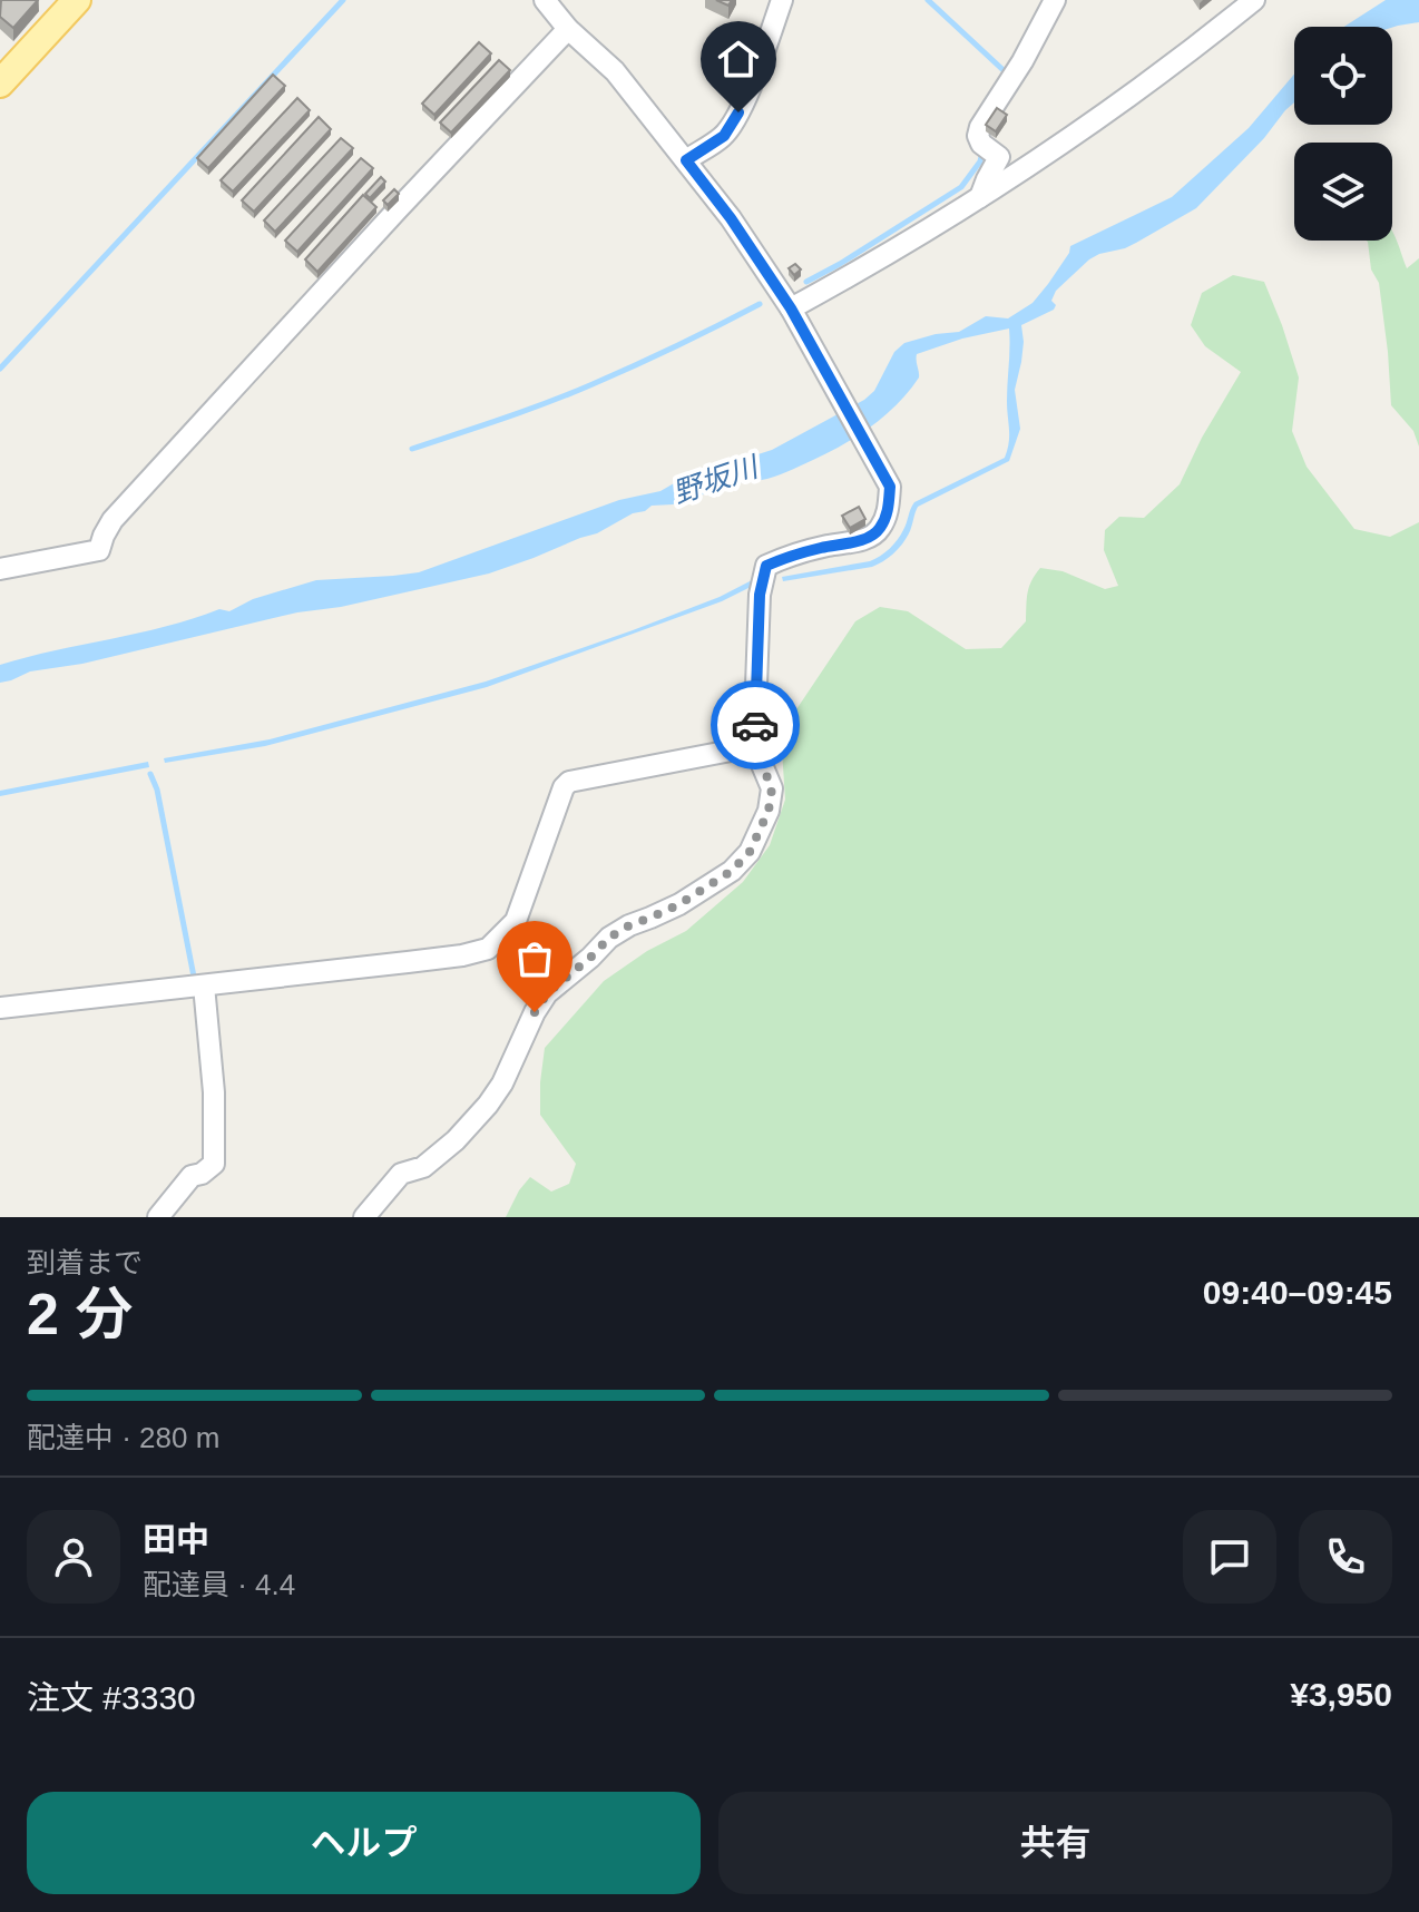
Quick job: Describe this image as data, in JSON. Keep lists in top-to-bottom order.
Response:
{
  "water": ["野坂川"],
  "page": {
    "heading": ["2 分", "到着まで", "09:40–09:45"],
    "panel": [
      "田中",
      "配達員 · 4.4",
      "注文 #3330",
      "¥3,950"
    ],
    "bar": "配達中 · 280 m",
    "buttons": ["ヘルプ", "共有"]
  }
}
